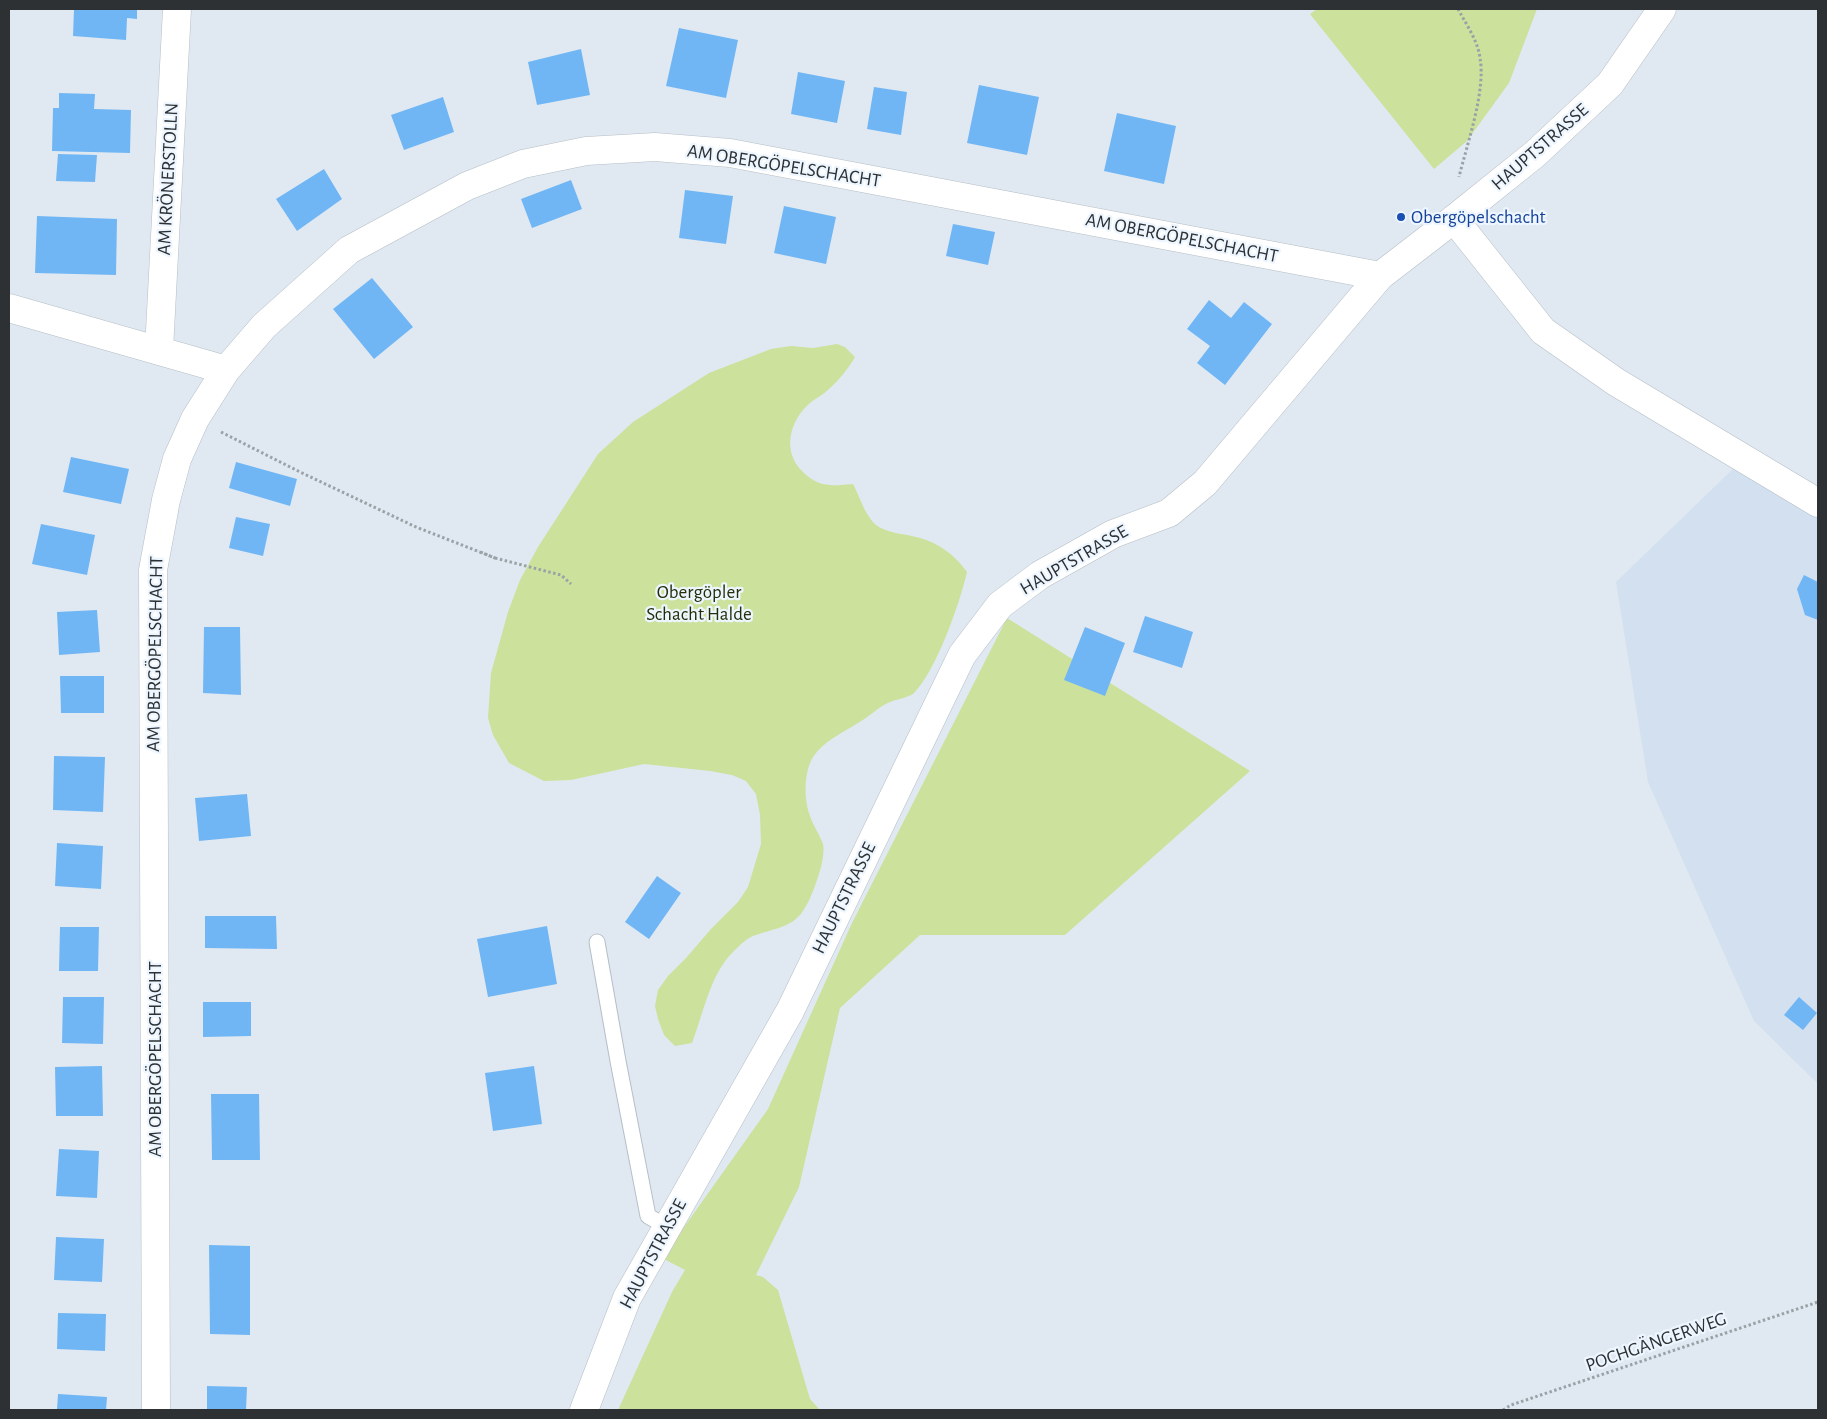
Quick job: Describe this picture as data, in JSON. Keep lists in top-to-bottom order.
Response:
{
  "streets": {
    "street": ["HAUPTSTRASSE", "AM OBERGÖPELSCHACHT", "AM KRÖNERSTOLLN"],
    "path": ["POCHGÄNGERWEG"]
  },
  "crossings": [
    ["HAUPTSTRASSE", "AM OBERGÖPELSCHACHT"]
  ],
  "parks": ["Obergöpler Schacht Halde"],
  "places": ["Obergöpelschacht"]
}
